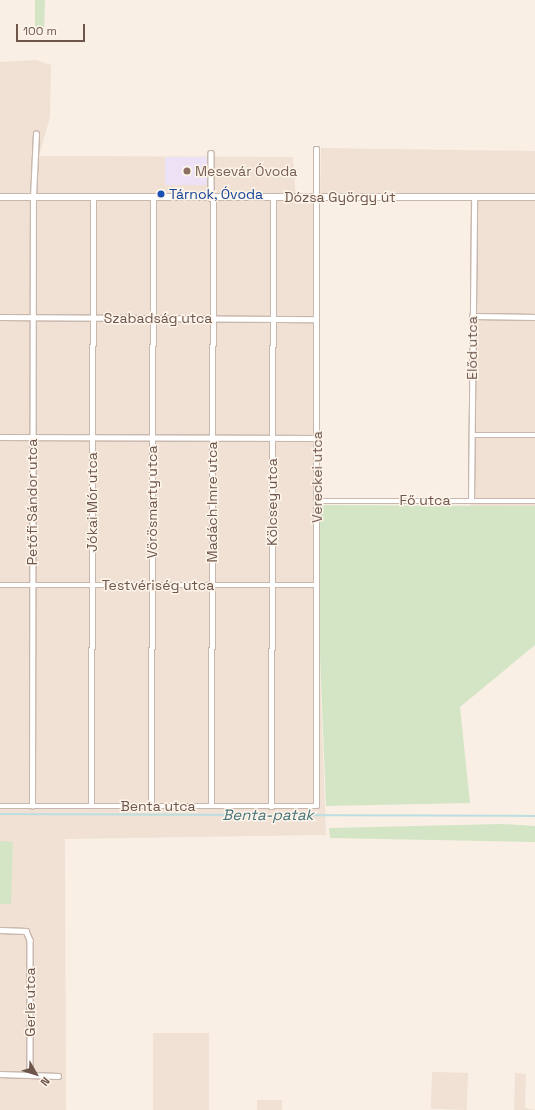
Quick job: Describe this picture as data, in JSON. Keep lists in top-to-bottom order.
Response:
{
  "streets": {
    "street": [
      "Dózsa György út",
      "Szabadság utca",
      "Előd utca",
      "Vereckei utca",
      "Fő utca",
      "Petőfi Sándor utca",
      "Jókai Mór utca",
      "Vörösmarty utca",
      "Madách Imre utca",
      "Kölcsey utca",
      "Testvériség utca",
      "Benta utca",
      "Gerle utca"
    ]
  },
  "crossings": [
    ["Dózsa György út", "Előd utca"],
    ["Dózsa György út", "Vereckei utca"],
    ["Dózsa György út", "Petőfi Sándor utca"],
    ["Dózsa György út", "Jókai Mór utca"],
    ["Dózsa György út", "Vörösmarty utca"],
    ["Dózsa György út", "Madách Imre utca"],
    ["Dózsa György út", "Kölcsey utca"],
    ["Szabadság utca", "Vereckei utca"],
    ["Szabadság utca", "Petőfi Sándor utca"],
    ["Szabadság utca", "Jókai Mór utca"],
    ["Szabadság utca", "Vörösmarty utca"],
    ["Szabadság utca", "Madách Imre utca"],
    ["Szabadság utca", "Kölcsey utca"],
    ["Előd utca", "Fő utca"],
    ["Vereckei utca", "Fő utca"],
    ["Vereckei utca", "Testvériség utca"],
    ["Vereckei utca", "Benta utca"],
    ["Petőfi Sándor utca", "Testvériség utca"],
    ["Petőfi Sándor utca", "Benta utca"],
    ["Jókai Mór utca", "Testvériség utca"],
    ["Jókai Mór utca", "Benta utca"],
    ["Vörösmarty utca", "Testvériség utca"],
    ["Vörösmarty utca", "Benta utca"],
    ["Madách Imre utca", "Testvériség utca"],
    ["Madách Imre utca", "Benta utca"],
    ["Kölcsey utca", "Testvériség utca"],
    ["Kölcsey utca", "Benta utca"]
  ],
  "water": ["Benta-patak"],
  "places": ["Mesevár Óvoda", "Tárnok, Óvoda"],
  "scale_bar": "100 m",
  "north": "bottom right"
}
